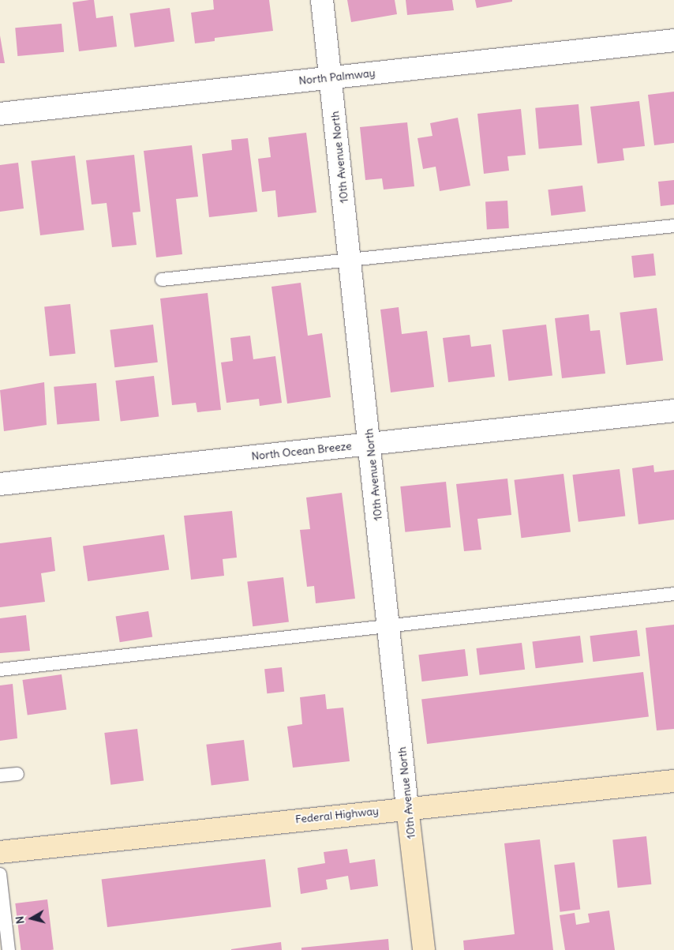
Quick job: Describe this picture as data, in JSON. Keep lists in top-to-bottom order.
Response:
{
  "streets": {
    "main road": ["10th Avenue North", "Federal Highway"],
    "street": ["North Palmway", "North Ocean Breeze"]
  },
  "crossings": [
    ["North Palmway", "10th Avenue North"],
    ["10th Avenue North", "North Ocean Breeze"],
    ["10th Avenue North", "Federal Highway"]
  ],
  "north": "left"
}
